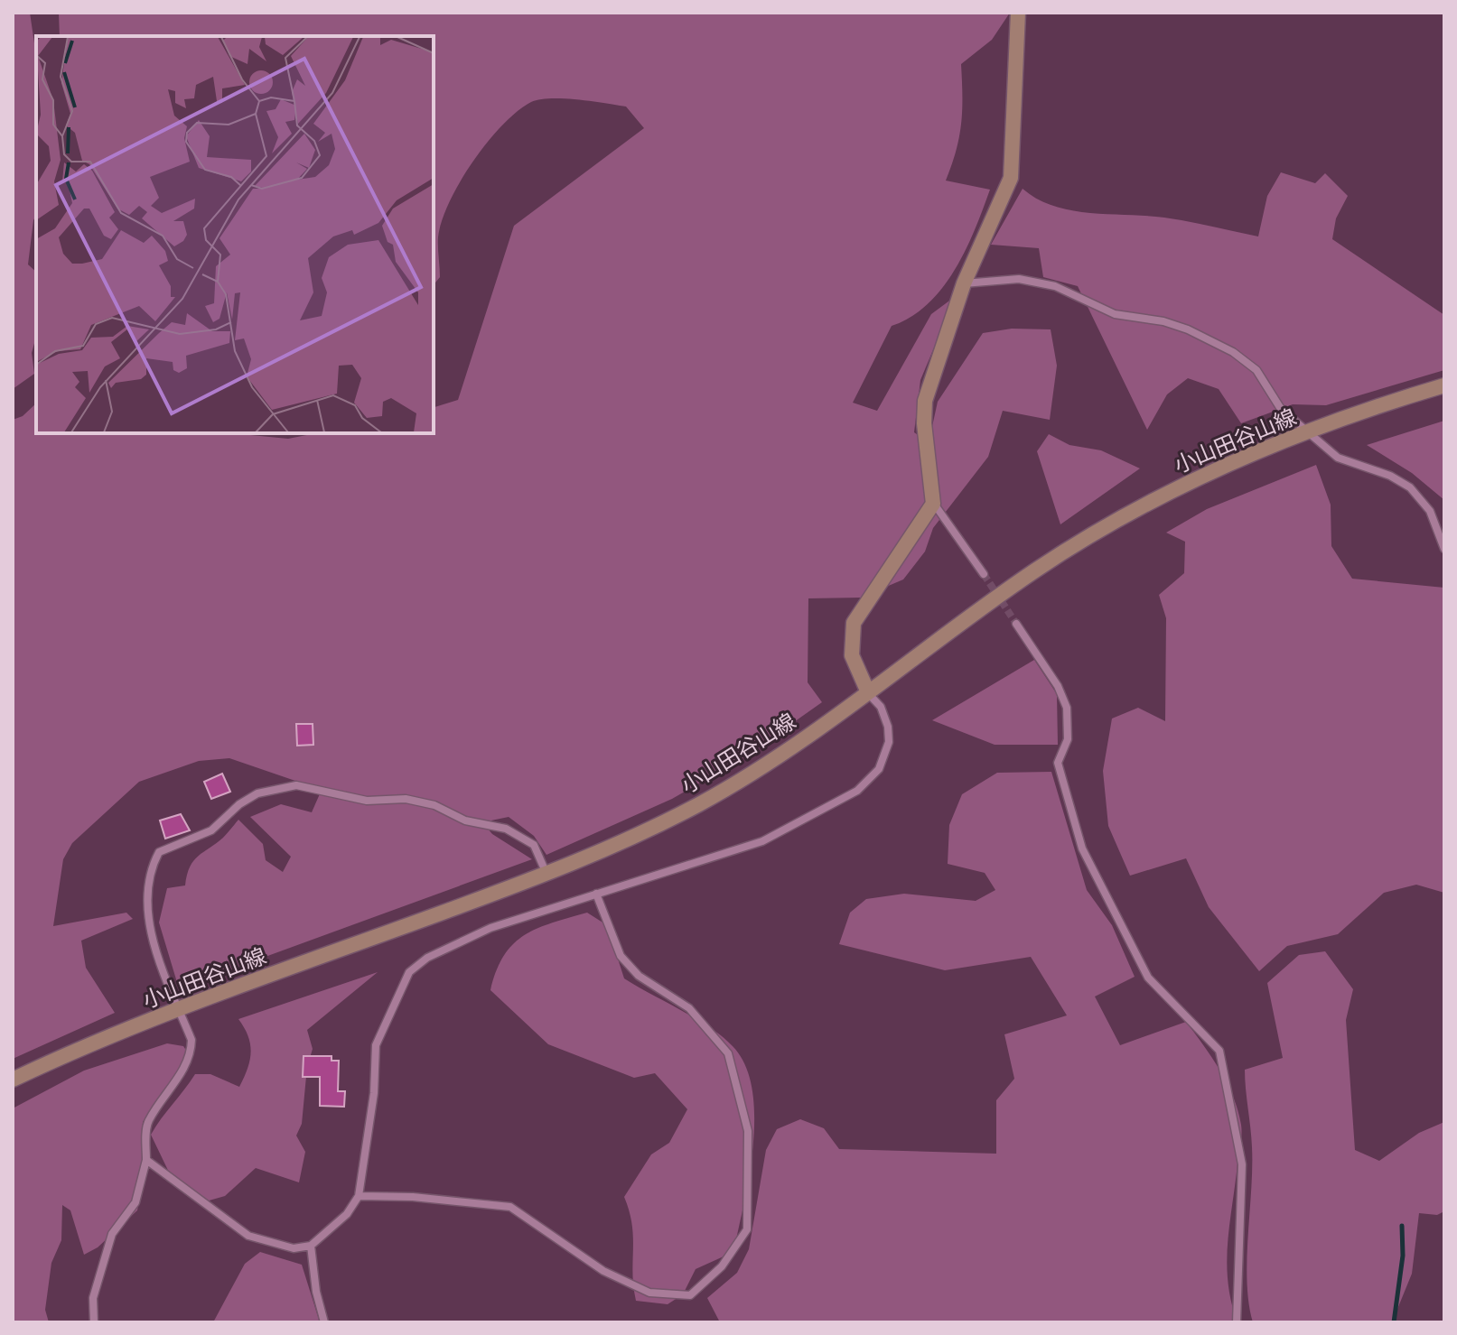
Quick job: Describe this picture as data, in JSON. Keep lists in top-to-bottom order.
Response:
{
  "streets": {
    "main road": ["小山田谷山線"]
  }
}
